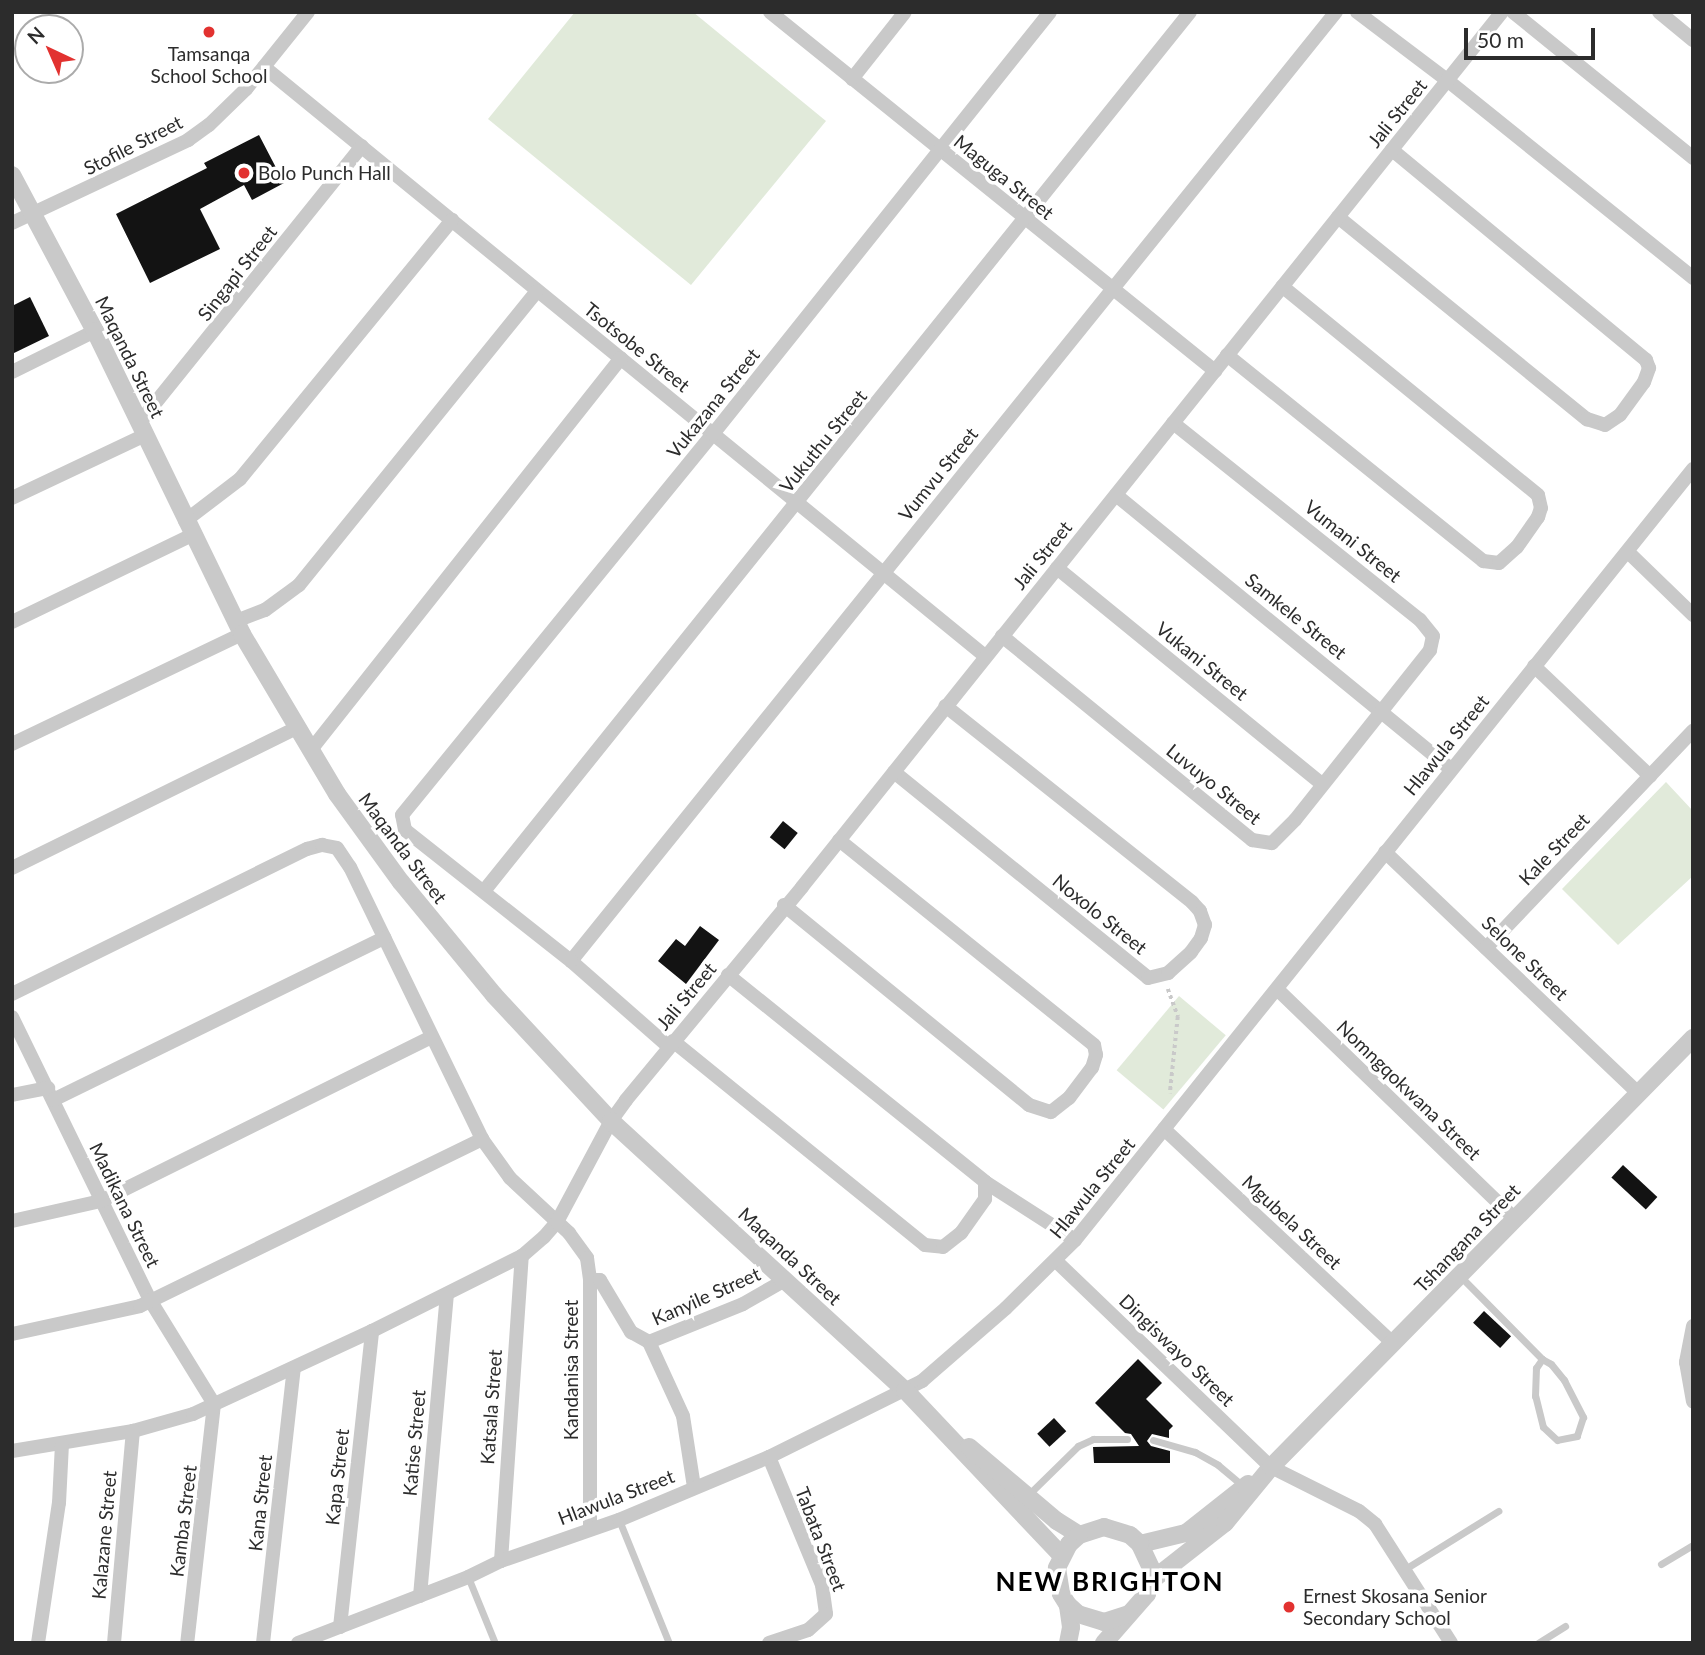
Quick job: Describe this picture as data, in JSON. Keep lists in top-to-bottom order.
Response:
{
  "streets": {
    "street": [
      "Jali Street",
      "Stofile Street",
      "Maguga Street",
      "Singapi Street",
      "Tsotsobe Street",
      "Maqanda Street",
      "Vukazana Street",
      "Vukuthu Street",
      "Vumvu Street",
      "Vumani Street",
      "Samkele Street",
      "Vukani Street",
      "Hlawula Street",
      "Luvuyo Street",
      "Kale Street",
      "Noxolo Street",
      "Selone Street",
      "Nomngqokwana Street",
      "Madikana Street",
      "Mgubela Street",
      "Tshangana Street",
      "Kanyile Street",
      "Dingiswayo Street",
      "Kandanisa Street",
      "Katsala Street",
      "Katise Street",
      "Kapa Street",
      "Kana Street",
      "Kamba Street",
      "Kalazane Street",
      "Tabata Street"
    ]
  },
  "crossings": [
    ["Jali Street", "Maguga Street"],
    ["Jali Street", "Tsotsobe Street"],
    ["Jali Street", "Maqanda Street"],
    ["Jali Street", "Vumani Street"],
    ["Jali Street", "Samkele Street"],
    ["Jali Street", "Vukani Street"],
    ["Jali Street", "Luvuyo Street"],
    ["Jali Street", "Noxolo Street"],
    ["Jali Street", "Madikana Street"],
    ["Jali Street", "Kandanisa Street"],
    ["Jali Street", "Katsala Street"],
    ["Jali Street", "Katise Street"],
    ["Jali Street", "Kapa Street"],
    ["Jali Street", "Kana Street"],
    ["Jali Street", "Kamba Street"],
    ["Jali Street", "Kalazane Street"],
    ["Stofile Street", "Tsotsobe Street"],
    ["Stofile Street", "Maqanda Street"],
    ["Maguga Street", "Vukazana Street"],
    ["Maguga Street", "Vukuthu Street"],
    ["Maguga Street", "Vumvu Street"],
    ["Singapi Street", "Tsotsobe Street"],
    ["Singapi Street", "Maqanda Street"],
    ["Tsotsobe Street", "Vukazana Street"],
    ["Tsotsobe Street", "Vukuthu Street"],
    ["Tsotsobe Street", "Vumvu Street"],
    ["Maqanda Street", "Hlawula Street"],
    ["Maqanda Street", "Tshangana Street"],
    ["Maqanda Street", "Kanyile Street"],
    ["Vukazana Street", "Vukuthu Street"],
    ["Vumani Street", "Samkele Street"],
    ["Vumani Street", "Luvuyo Street"],
    ["Samkele Street", "Hlawula Street"],
    ["Samkele Street", "Luvuyo Street"],
    ["Vukani Street", "Luvuyo Street"],
    ["Hlawula Street", "Selone Street"],
    ["Hlawula Street", "Nomngqokwana Street"],
    ["Hlawula Street", "Mgubela Street"],
    ["Hlawula Street", "Dingiswayo Street"],
    ["Hlawula Street", "Kandanisa Street"],
    ["Hlawula Street", "Katsala Street"],
    ["Hlawula Street", "Katise Street"],
    ["Hlawula Street", "Kapa Street"],
    ["Hlawula Street", "Tabata Street"],
    ["Kale Street", "Selone Street"],
    ["Selone Street", "Tshangana Street"],
    ["Nomngqokwana Street", "Tshangana Street"],
    ["Madikana Street", "Kamba Street"],
    ["Mgubela Street", "Tshangana Street"],
    ["Tshangana Street", "Dingiswayo Street"],
    ["Kanyile Street", "Kandanisa Street"]
  ],
  "districts": ["NEW BRIGHTON"],
  "places": ["Tamsanqa School School", "Bolo Punch Hall", "Ernest Skosana Senior Secondary School"],
  "scale_bar": "50 m",
  "north": "top left"
}
